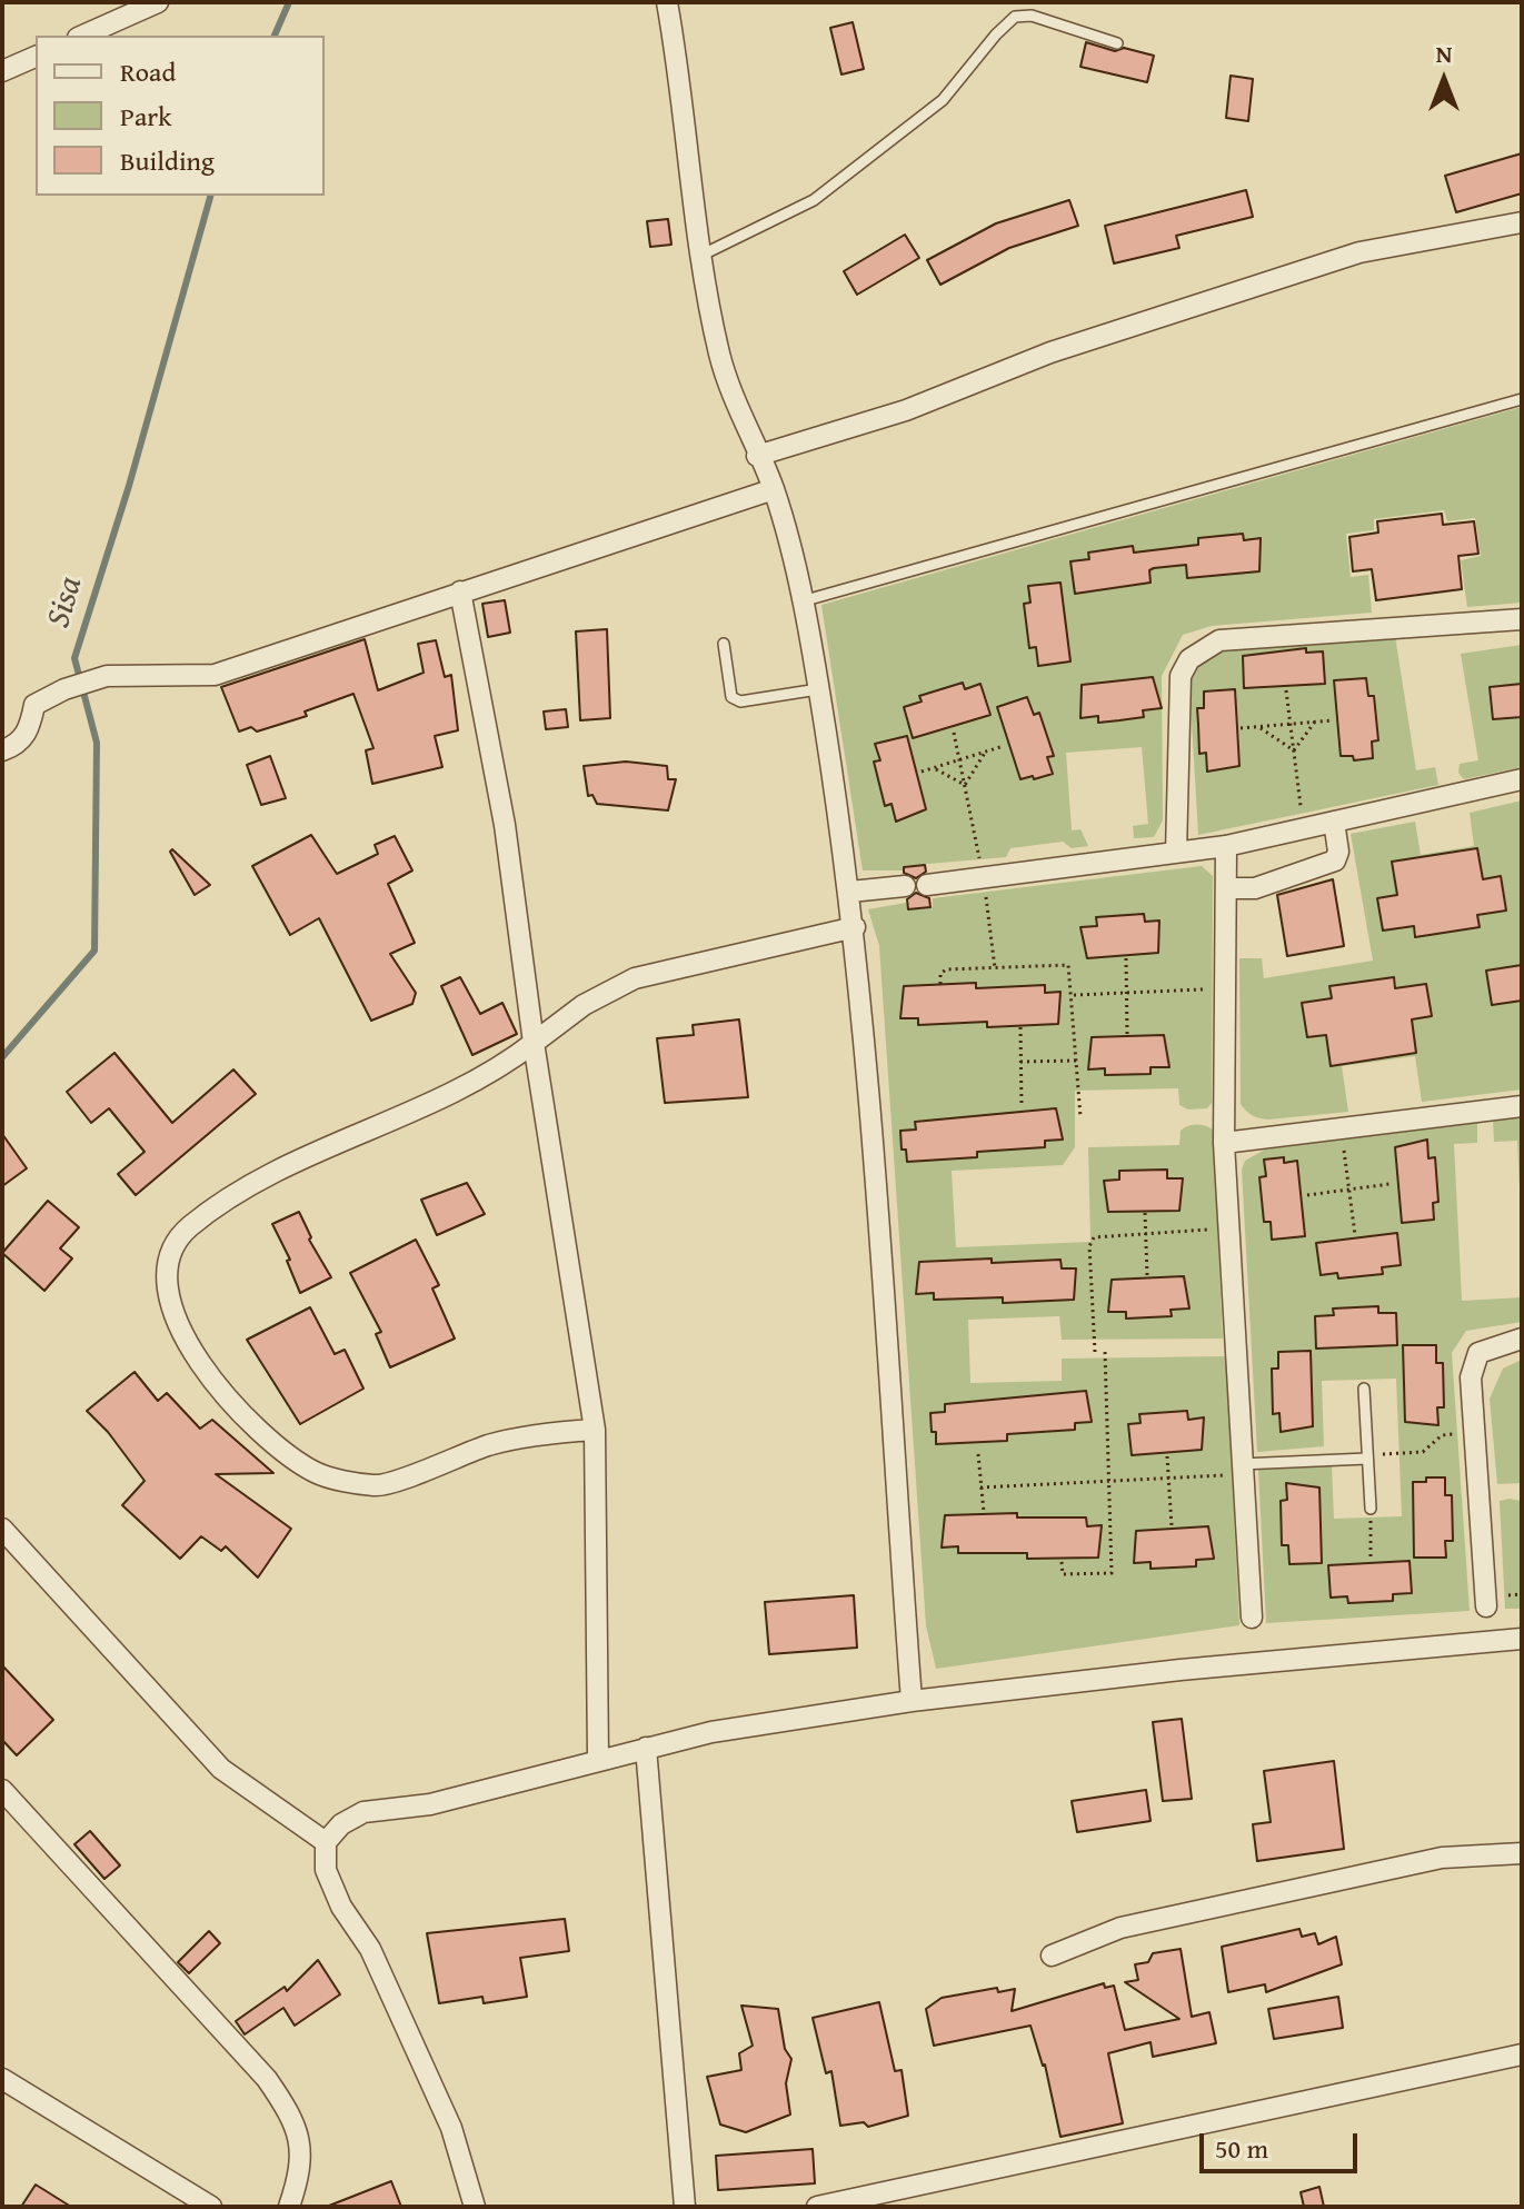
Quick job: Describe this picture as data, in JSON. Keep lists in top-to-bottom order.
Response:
{
  "water": ["Sisa"],
  "legend": ["Road", "Park", "Building"],
  "scale_bar": "50 m",
  "north": "top"
}
